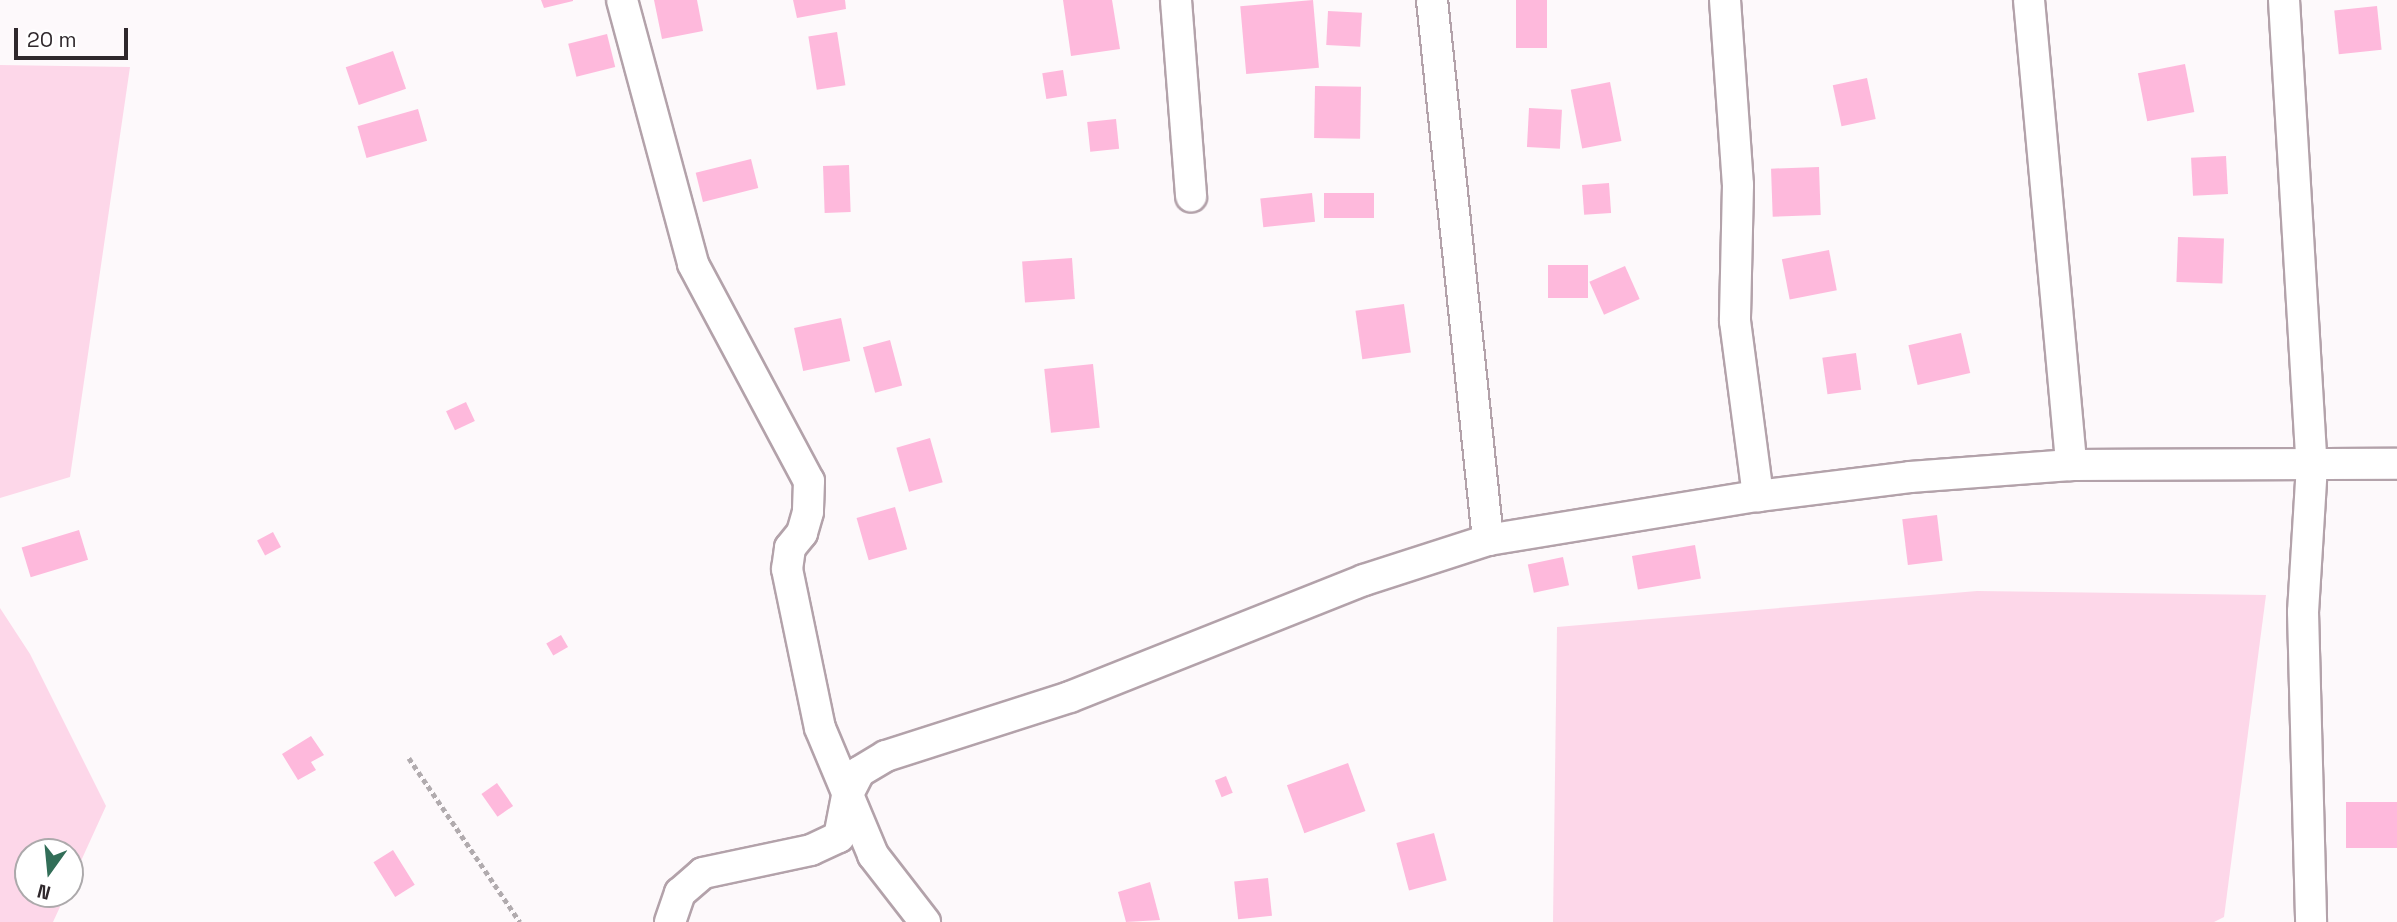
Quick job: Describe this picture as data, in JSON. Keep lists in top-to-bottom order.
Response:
{
  "scale_bar": "20 m",
  "north": "bottom"
}
